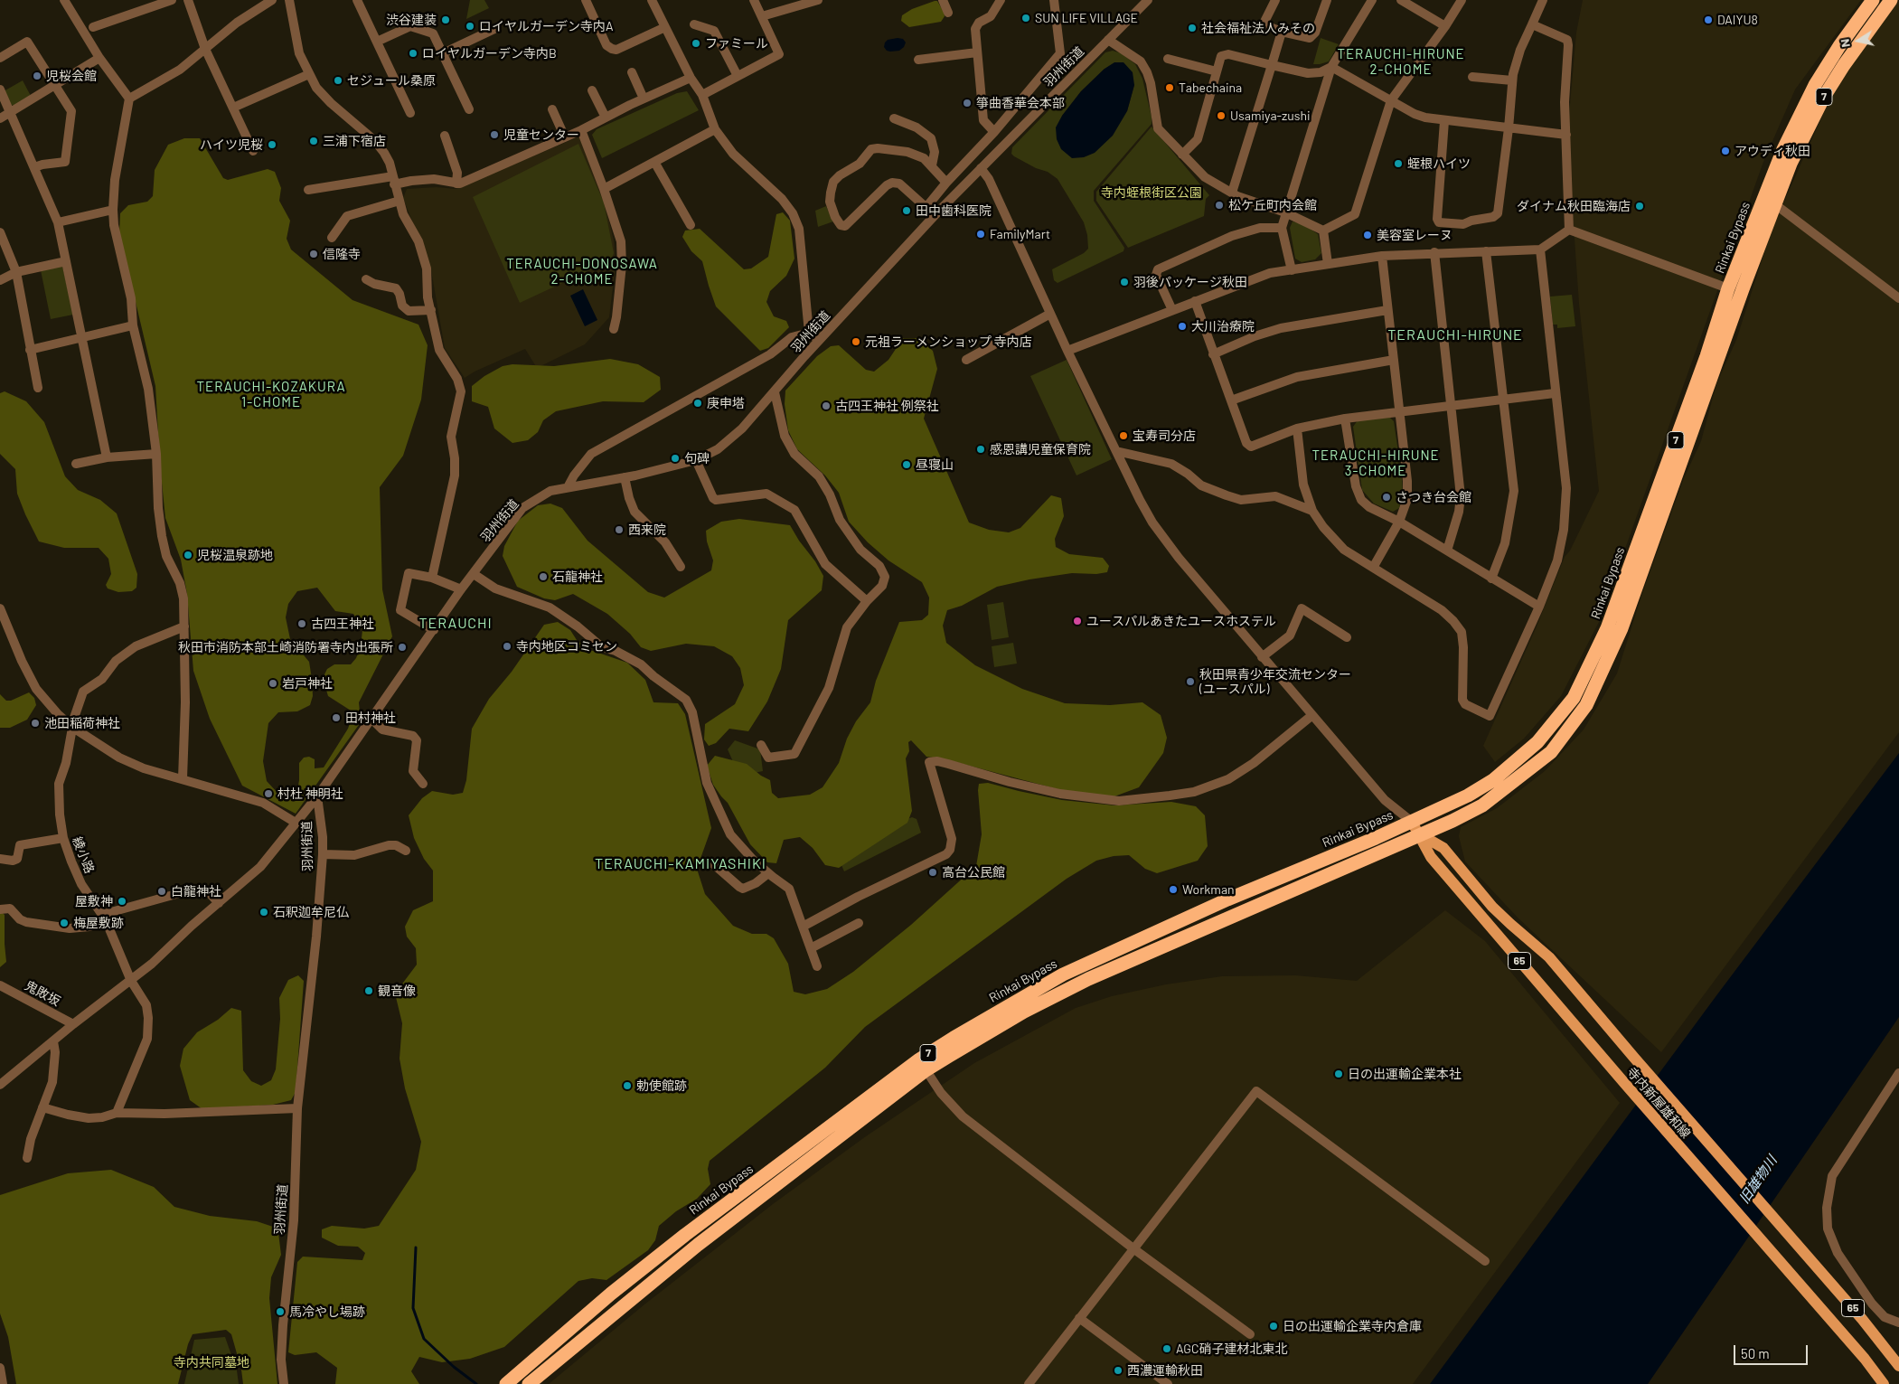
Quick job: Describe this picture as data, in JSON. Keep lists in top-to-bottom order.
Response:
{
  "streets": {
    "highway": ["7", "Rinkai Bypass"],
    "main road": ["65", "寺内新屋雄和線"],
    "street": ["羽州街道", "綾小路", "鬼敗坂"]
  },
  "crossings": [
    ["Rinkai Bypass", "寺内新屋雄和線"]
  ],
  "districts": [
    "TERAUCHI-HIRUNE 2-CHOME",
    "TERAUCHI-DONOSAWA 2-CHOME",
    "TERAUCHI-HIRUNE",
    "TERAUCHI-KOZAKURA 1-CHOME",
    "TERAUCHI-HIRUNE 3-CHOME",
    "TERAUCHI",
    "TERAUCHI-KAMIYASHIKI"
  ],
  "water": ["旧雄物川"],
  "parks": ["寺内蛭根街区公園", "寺内共同墓地"],
  "places": [
    "SUN LIFE VILLAGE",
    "渋谷建装",
    "DAIYU8",
    "ロイヤルガーデン寺内A",
    "社会福祉法人みその",
    "ファミール",
    "ロイヤルガーデン寺内B",
    "児桜会館",
    "セジュール桑原",
    "Tabechaina",
    "箏曲香華会本部",
    "Usamiya-zushi",
    "児童センター",
    "三浦下宿店",
    "ハイツ児桜",
    "アウディ秋田",
    "蛭根ハイツ",
    "松ケ丘町内会館",
    "ダイナム秋田臨海店",
    "田中歯科医院",
    "FamilyMart",
    "美容室レーヌ",
    "信隆寺",
    "羽後パッケージ秋田",
    "大川治療院",
    "元祖ラーメンショップ 寺内店",
    "庚申塔",
    "古四王神社 例祭社",
    "宝寿司分店",
    "感恩講児童保育院",
    "句碑",
    "昼寝山",
    "さつき台会館",
    "西来院",
    "児桜温泉跡地",
    "石龍神社",
    "ユースパルあきたユースホステル",
    "古四王神社",
    "寺内地区コミセン",
    "秋田市消防本部土崎消防署寺内出張所",
    "秋田県青少年交流センター (ユースパル)",
    "岩戸神社",
    "田村神社",
    "池田稲荷神社",
    "村杜 神明社",
    "高台公民館",
    "Workman",
    "白龍神社",
    "屋敷神",
    "石釈迦牟尼仏",
    "梅屋敷跡",
    "観音像",
    "日の出運輸企業本社",
    "勅使館跡",
    "馬冷やし場跡",
    "日の出運輸企業寺内倉庫",
    "AGC硝子建材北東北",
    "西濃運輸秋田"
  ],
  "scale_bar": "50 m",
  "north": "left"
}
